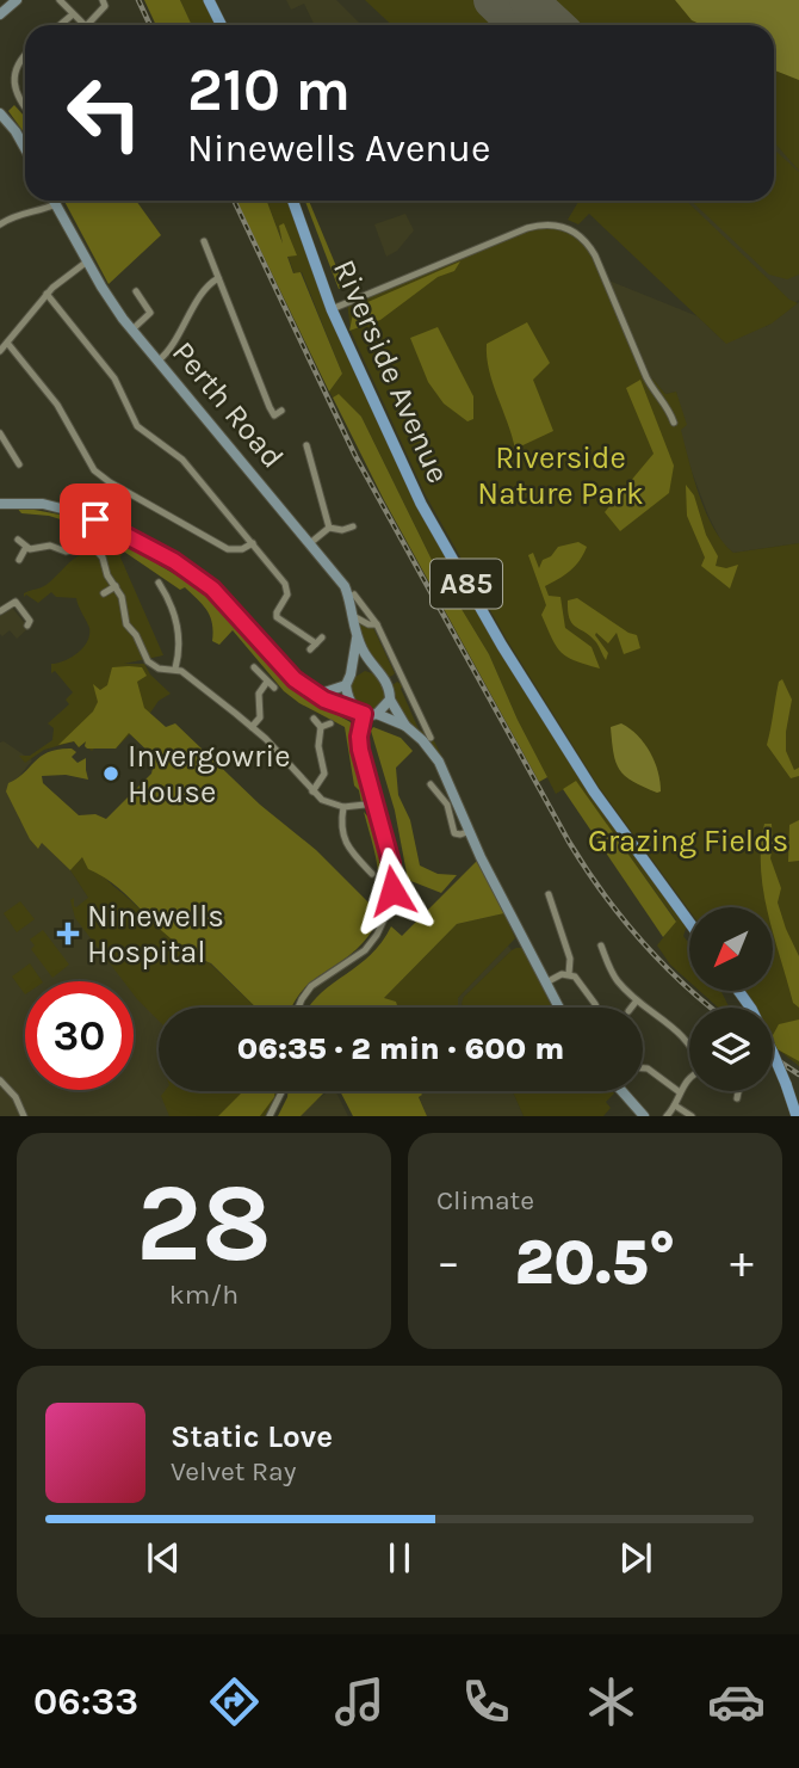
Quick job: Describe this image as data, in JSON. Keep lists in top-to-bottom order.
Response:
{
  "streets": {
    "main road": ["Riverside Avenue", "A85"],
    "street": ["Perth Road"]
  },
  "parks": ["Riverside Nature Park", "Grazing Fields"],
  "places": {
    "other": ["Invergowrie House"],
    "health": ["Ninewells Hospital"]
  },
  "north": "bottom left",
  "page": {
    "turn": ["210 m", "Ninewells Avenue"],
    "limit": "30",
    "trip": "06:35 · 2 min · 600 m",
    "tile": [
      ["28", "km/h"],
      "Climate"
    ],
    "heat": ["−", "20.5°", "+"],
    "song": ["Static Love", "Velvet Ray"],
    "tabs": "06:33"
  }
}
